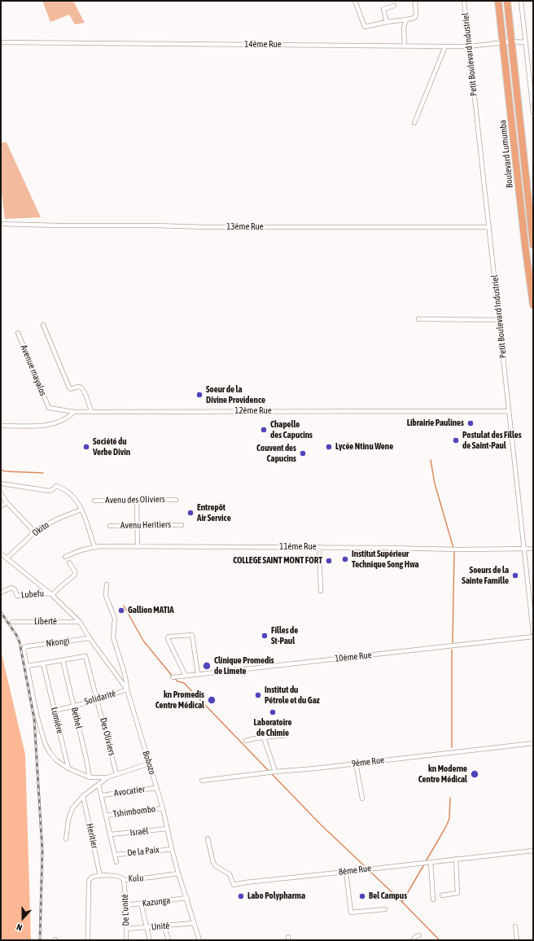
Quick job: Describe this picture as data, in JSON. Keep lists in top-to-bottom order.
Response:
{
  "streets": {
    "highway": ["Boulevard Lumumba"],
    "street": [
      "14ème Rue",
      "Petit Boulevard Industriel",
      "13ème Rue",
      "Avenue mayalos",
      "12ème Rue",
      "Avenu des Oliviers",
      "Avenu Heritiers",
      "Okito",
      "11ème Rue",
      "Lubefu",
      "Liberté",
      "Nkongi",
      "10ème Rue",
      "Solidarité",
      "Bethel",
      "Lumière",
      "Des Oliviers",
      "9ème Rue",
      "Bobozo",
      "Avocatier",
      "Tshimbombo",
      "Israël",
      "Heritier",
      "De la Paix",
      "8ème Rue",
      "Kulu",
      "Kazunga",
      "De L'unité",
      "Unité"
    ]
  },
  "crossings": [
    ["14ème Rue", "Petit Boulevard Industriel"],
    ["14ème Rue", "Boulevard Lumumba"],
    ["Petit Boulevard Industriel", "13ème Rue"],
    ["Petit Boulevard Industriel", "12ème Rue"],
    ["Petit Boulevard Industriel", "11ème Rue"],
    ["Avenue mayalos", "12ème Rue"],
    ["Solidarité", "Bethel"],
    ["Solidarité", "Lumière"],
    ["Solidarité", "Des Oliviers"],
    ["Solidarité", "Bobozo"],
    ["Bobozo", "Avocatier"],
    ["Bobozo", "Tshimbombo"],
    ["Bobozo", "Israël"],
    ["Bobozo", "De la Paix"],
    ["Bobozo", "Kulu"],
    ["Bobozo", "Kazunga"],
    ["Bobozo", "Unité"],
    ["Heritier", "Kulu"],
    ["Kulu", "De L'unité"],
    ["Kazunga", "De L'unité"],
    ["De L'unité", "Unité"]
  ],
  "places": [
    "Soeur de la Divine Providence",
    "Librairie Paulines",
    "Chapelle des Capucins",
    "Postulat des Filles de Saint-Paul",
    "Société du Verbe Divin",
    "Lycée Ntinu Wene",
    "Couvent des Capucins",
    "Entrepôt Air Service",
    "Institut Supérieur Technique Song Hwa",
    "COLLEGE SAINT MONT FORT",
    "Soeurs de la Sainte Famille",
    "Gallion MATIA",
    "Filles de St-Paul",
    "Clinique Promedis de Limete",
    "Institut du Pétrole et du Gaz",
    "kn Promedis Centre Médical",
    "Laboratoire de Chimie",
    "kn Moderne Centre Médical",
    "Labo Polypharma",
    "Bel Campus"
  ],
  "north": "bottom"
}
